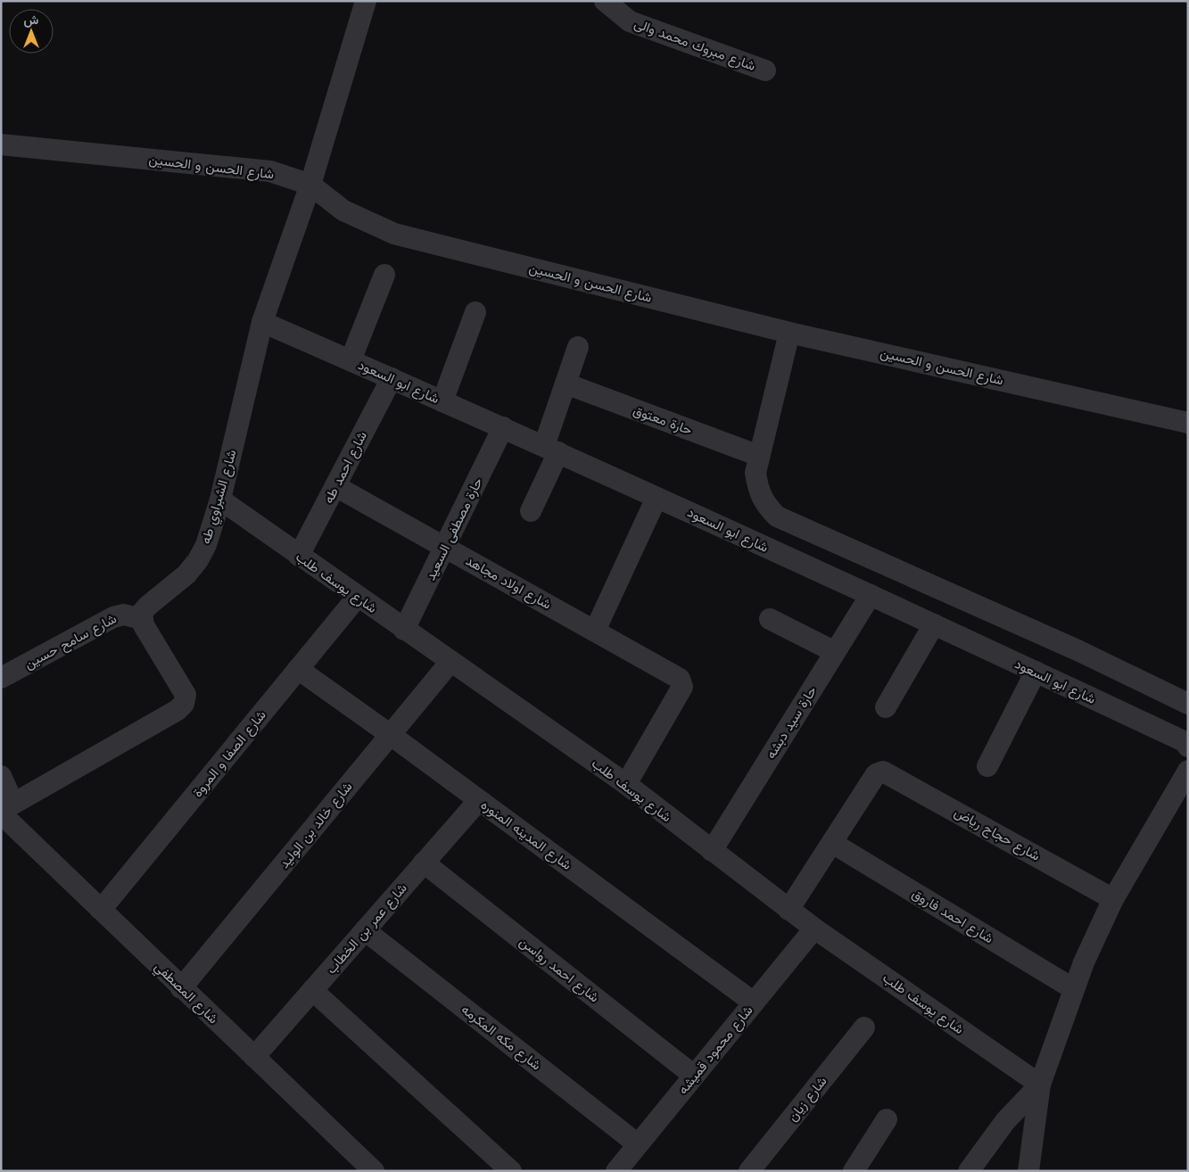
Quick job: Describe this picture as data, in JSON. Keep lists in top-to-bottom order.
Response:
{
  "streets": {
    "street": [
      "شارع مبروك محمد والى",
      "شارع الحسن و الحسين",
      "شارع ابو السعود",
      "حارة معتوق",
      "شارع احمد طه",
      "شارع الشبراوي طه",
      "حارة مصطفى السعيد",
      "شارع يوسف طلب",
      "شارع اولاد مجاهد",
      "شارع سامح حسين",
      "حارة سيد دبشه",
      "شارع الصفا و المروة",
      "شارع خالد بن الوليد",
      "شارع حجاج رياض",
      "شارع المدينه المنوره",
      "شارع احمد فاروق",
      "شارع عمر بن الخطاب",
      "شارع احمد رواسن",
      "شارع المصطفي",
      "شارع مكه المكرمه",
      "شارع محمود قميشه",
      "شارع زيان"
    ]
  },
  "crossings": [
    ["شارع الحسن و الحسين", "شارع الشبراوي طه"],
    ["شارع ابو السعود", "شارع احمد طه"],
    ["شارع ابو السعود", "شارع الشبراوي طه"],
    ["شارع ابو السعود", "حارة مصطفى السعيد"],
    ["شارع ابو السعود", "حارة سيد دبشه"],
    ["شارع احمد طه", "شارع يوسف طلب"],
    ["شارع احمد طه", "شارع اولاد مجاهد"],
    ["شارع الشبراوي طه", "شارع يوسف طلب"],
    ["شارع الشبراوي طه", "شارع سامح حسين"],
    ["حارة مصطفى السعيد", "شارع يوسف طلب"],
    ["حارة مصطفى السعيد", "شارع اولاد مجاهد"],
    ["شارع يوسف طلب", "شارع اولاد مجاهد"],
    ["شارع يوسف طلب", "حارة سيد دبشه"],
    ["شارع يوسف طلب", "شارع الصفا و المروة"],
    ["شارع يوسف طلب", "شارع خالد بن الوليد"],
    ["شارع يوسف طلب", "شارع محمود قميشه"],
    ["شارع الصفا و المروة", "شارع المدينه المنوره"],
    ["شارع الصفا و المروة", "شارع المصطفي"],
    ["شارع خالد بن الوليد", "شارع المدينه المنوره"],
    ["شارع خالد بن الوليد", "شارع المصطفي"],
    ["شارع حجاج رياض", "شارع احمد فاروق"],
    ["شارع المدينه المنوره", "شارع عمر بن الخطاب"],
    ["شارع المدينه المنوره", "شارع محمود قميشه"],
    ["شارع عمر بن الخطاب", "شارع احمد رواسن"],
    ["شارع عمر بن الخطاب", "شارع المصطفي"],
    ["شارع عمر بن الخطاب", "شارع مكه المكرمه"],
    ["شارع احمد رواسن", "شارع محمود قميشه"],
    ["شارع مكه المكرمه", "شارع محمود قميشه"]
  ],
  "north": "top"
}
